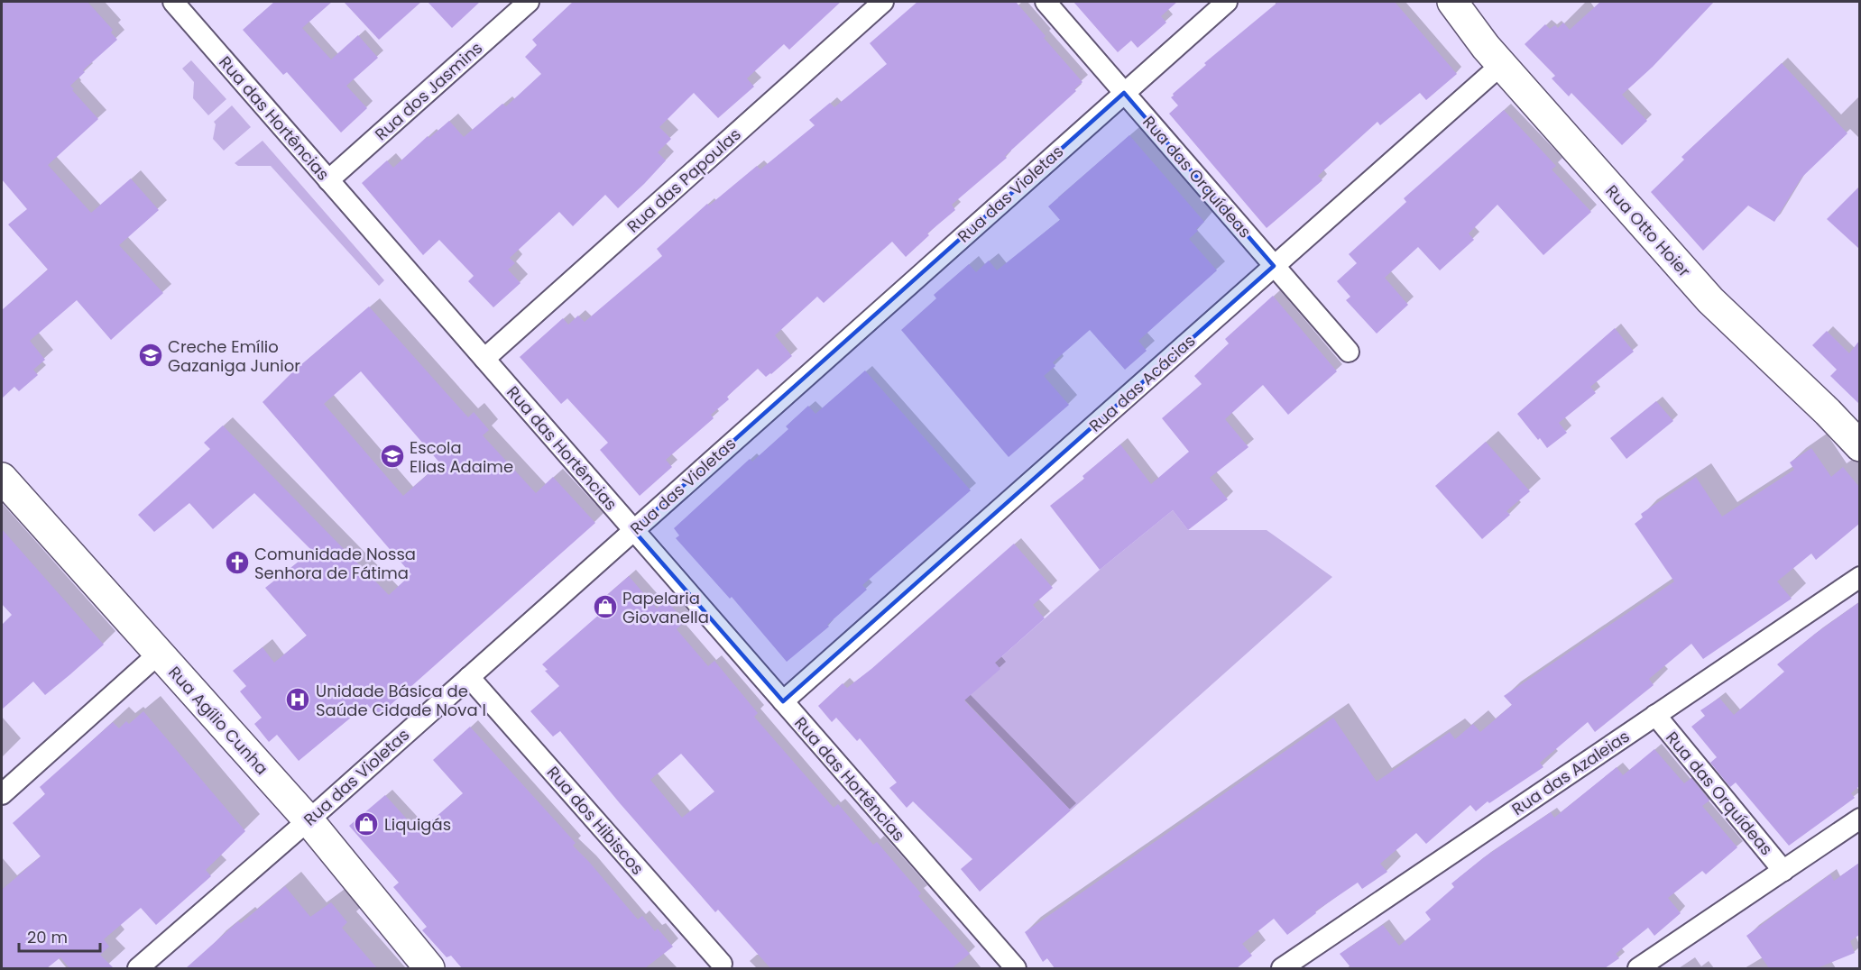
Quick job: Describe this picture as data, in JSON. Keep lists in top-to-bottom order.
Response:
{
  "streets": {
    "main road": ["Rua Otto Hoier", "Rua Agílio Cunha"],
    "street": [
      "Rua dos Jasmins",
      "Rua das Hortências",
      "Rua das Orquídeas",
      "Rua das Papoulas",
      "Rua das Violetas",
      "Rua das Acácias",
      "Rua das Azaleias",
      "Rua dos Hibiscos"
    ]
  },
  "crossings": [
    ["Rua dos Jasmins", "Rua das Hortências"],
    ["Rua das Hortências", "Rua das Papoulas"],
    ["Rua das Hortências", "Rua das Violetas"],
    ["Rua das Hortências", "Rua das Acácias"],
    ["Rua das Orquídeas", "Rua das Violetas"],
    ["Rua das Orquídeas", "Rua das Acácias"],
    ["Rua das Orquídeas", "Rua das Azaleias"],
    ["Rua das Violetas", "Rua Agílio Cunha"],
    ["Rua das Violetas", "Rua dos Hibiscos"],
    ["Rua Otto Hoier", "Rua das Acácias"]
  ],
  "places": {
    "school or university": ["Creche Emílio Gazaniga Junior", "Escola Elias Adaime"],
    "church": ["Comunidade Nossa Senhora de Fátima"],
    "shop": ["Papelaria Giovanella", "Liquigás"],
    "hospital": ["Unidade Básica de Saúde Cidade Nova I"]
  },
  "scale_bar": "20 m"
}
